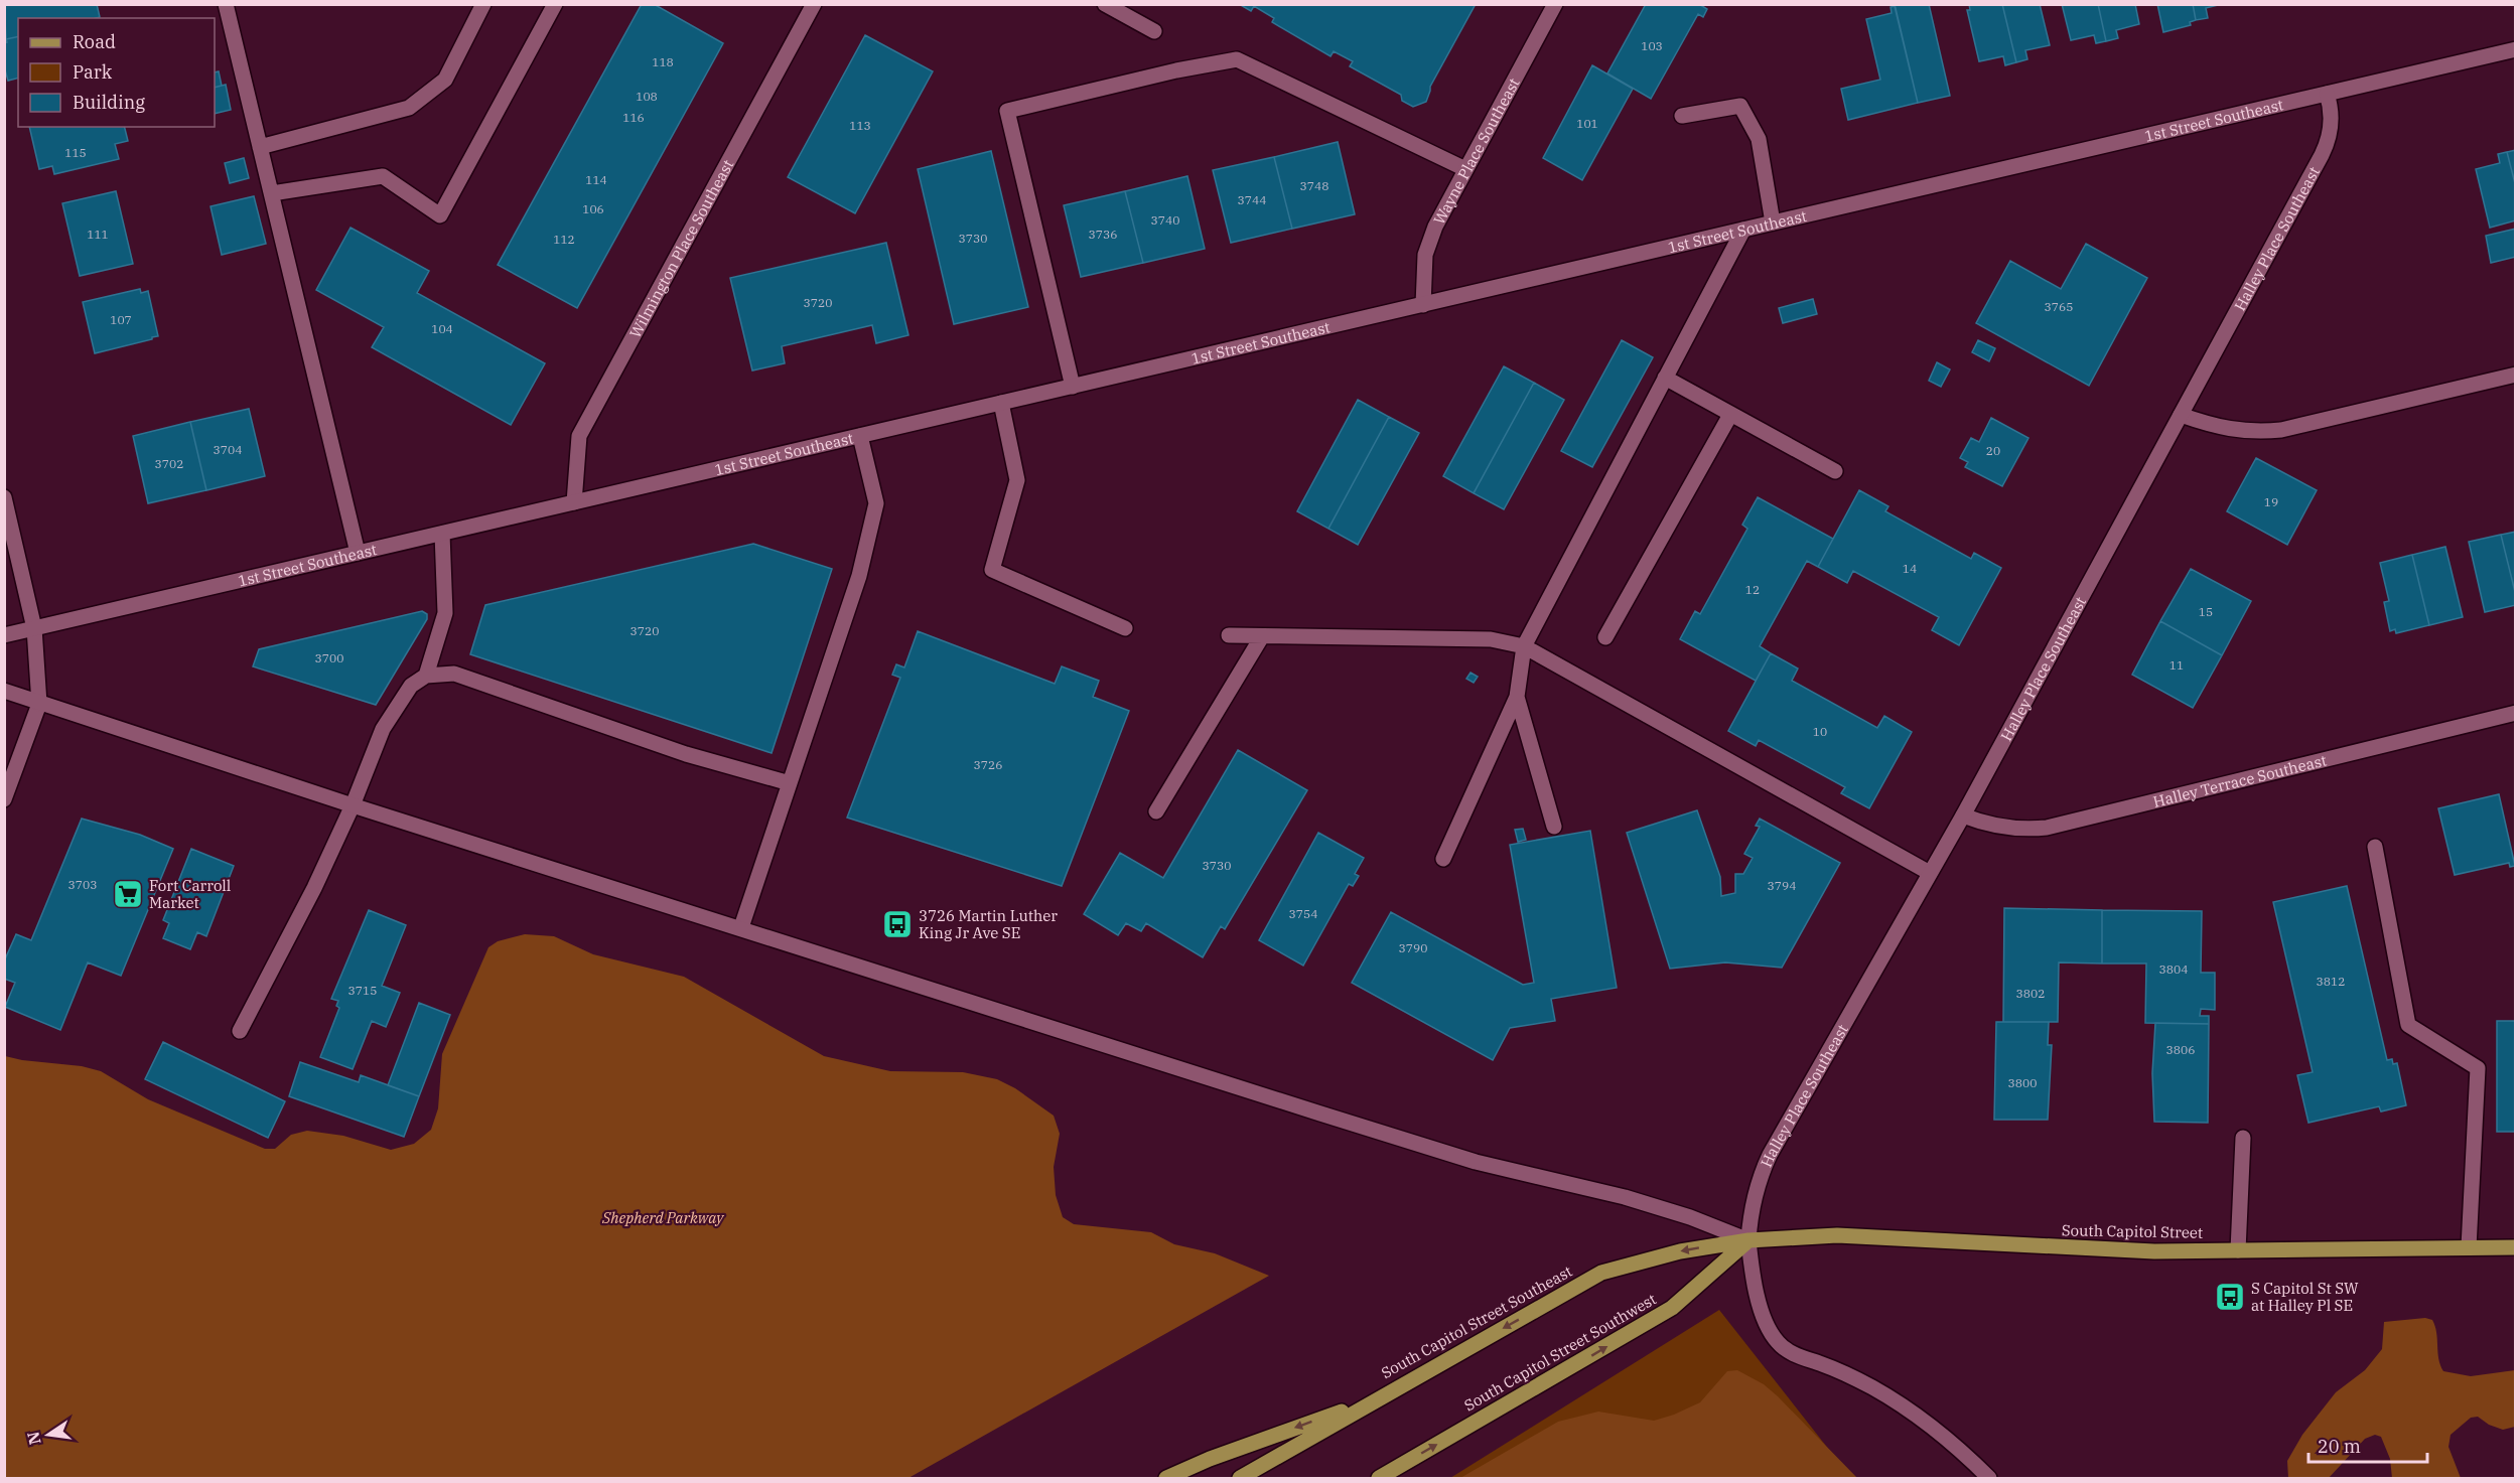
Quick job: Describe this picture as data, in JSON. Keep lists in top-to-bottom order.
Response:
{
  "streets": {
    "main road": ["South Capitol Street", "South Capitol Street Southeast", "South Capitol Street Southwest"],
    "street": [
      "1st Street Southeast",
      "Wayne Place Southeast",
      "Halley Place Southeast",
      "Wilmington Place Southeast",
      "Halley Terrace Southeast"
    ]
  },
  "crossings": [
    ["1st Street Southeast", "Wayne Place Southeast"],
    ["1st Street Southeast", "Halley Place Southeast"],
    ["1st Street Southeast", "Wilmington Place Southeast"],
    ["Halley Place Southeast", "Halley Terrace Southeast"],
    ["Halley Place Southeast", "South Capitol Street"],
    ["Halley Place Southeast", "South Capitol Street Southeast"],
    ["Halley Place Southeast", "South Capitol Street Southwest"],
    ["South Capitol Street", "South Capitol Street Southeast"],
    ["South Capitol Street", "South Capitol Street Southwest"],
    ["South Capitol Street Southeast", "South Capitol Street Southwest"]
  ],
  "one_way": ["South Capitol Street Southeast", "South Capitol Street Southwest"],
  "parks": ["Shepherd Parkway"],
  "places": {
    "supermarket": ["Fort Carroll Market"],
    "bus stop": ["3726 Martin Luther King Jr Ave SE", "S Capitol St SW at Halley Pl SE"]
  },
  "house_numbers": [
    "103",
    "118",
    "108",
    "116",
    "101",
    "113",
    "115",
    "114",
    "3748",
    "3744",
    "106",
    "3740",
    "111",
    "3736",
    "3730",
    "112",
    "3720",
    "3765",
    "107",
    "104",
    "3704",
    "20",
    "3702",
    "19",
    "14",
    "12",
    "15",
    "3720",
    "3700",
    "11",
    "10",
    "3726",
    "3730",
    "3703",
    "3794",
    "3754",
    "3790",
    "3804",
    "3812",
    "3715",
    "3802",
    "3806",
    "3800"
  ],
  "legend": ["Road", "Park", "Building"],
  "scale_bar": "20 m",
  "north": "left"
}
